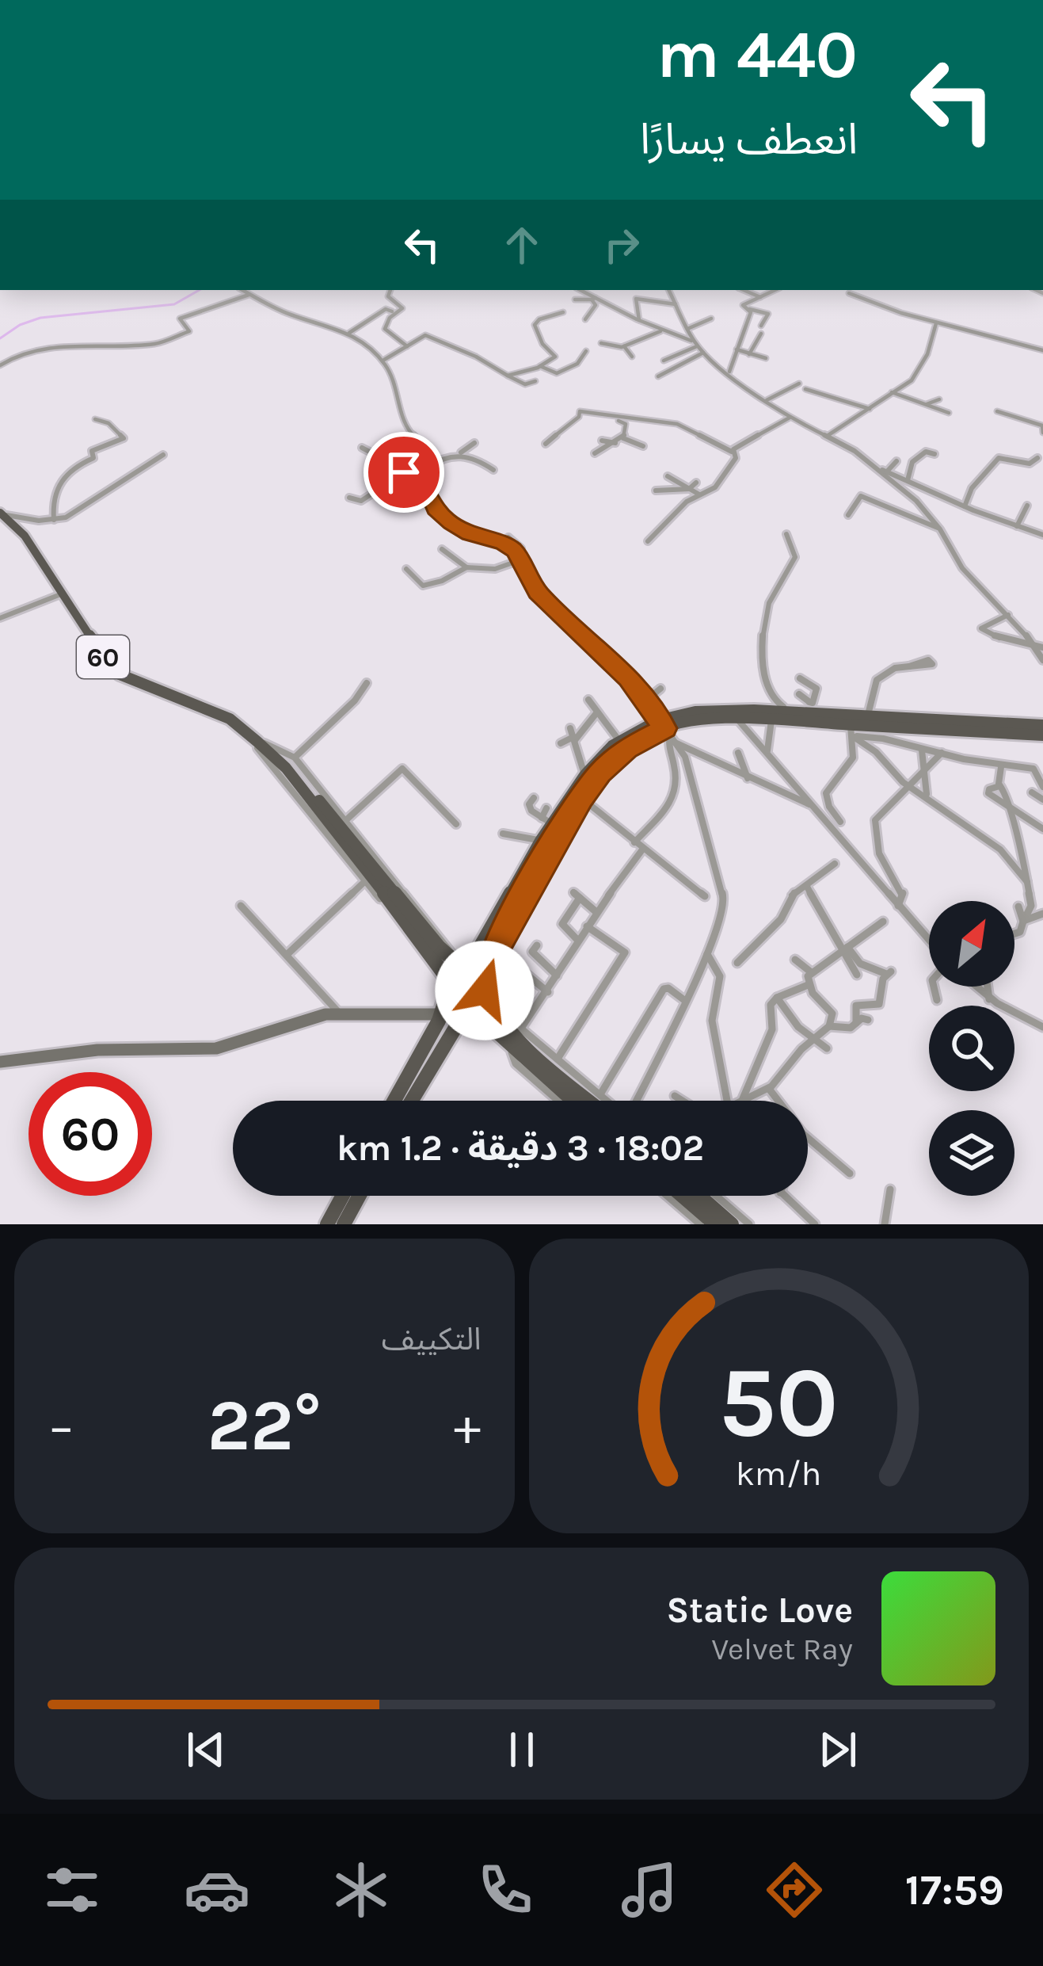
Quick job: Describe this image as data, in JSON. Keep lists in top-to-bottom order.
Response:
{
  "streets": {
    "main road": ["60"]
  },
  "north": "top right",
  "page": {
    "turn": ["440 m", "انعطف يسارًا"],
    "limit": "60",
    "trip": "18:02 · 3 دقيقة · 1.2 km",
    "tile": "التكييف",
    "heat": ["−", "22°", "+"],
    "song": ["Static Love", "Velvet Ray"],
    "tabs": "17:59",
    "gauge": ["50", "km/h"]
  }
}
